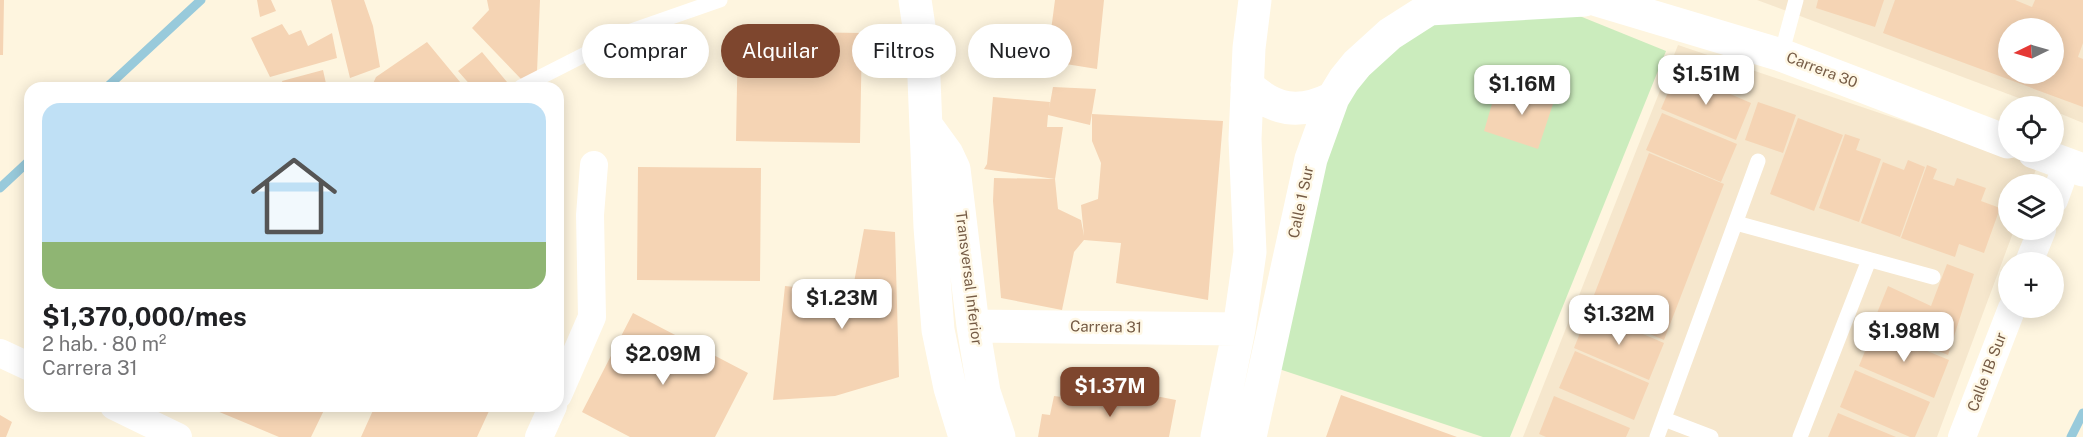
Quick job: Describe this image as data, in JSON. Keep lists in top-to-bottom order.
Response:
{
  "streets": {
    "street": [
      "Carrera 30",
      "Calle 1 Sur",
      "Transversal Inferior",
      "Carrera 31",
      "Calle 1B Sur"
    ]
  },
  "crossings": [
    ["Transversal Inferior", "Carrera 31"]
  ],
  "north": "left",
  "page": {
    "map_buttons": "+",
    "chip": [
      "Comprar",
      "Alquilar",
      "Filtros",
      "Nuevo"
    ],
    "price": [
      "$1.51M",
      "$1.16M",
      "$1.23M",
      "$1.32M",
      "$1.98M",
      "$2.09M",
      "$1.37M"
    ],
    "list": [
      {
        "name": "$1,370,000/mes",
        "note": "2 hab. · 80 m² · Carrera 31"
      }
    ]
  }
}
